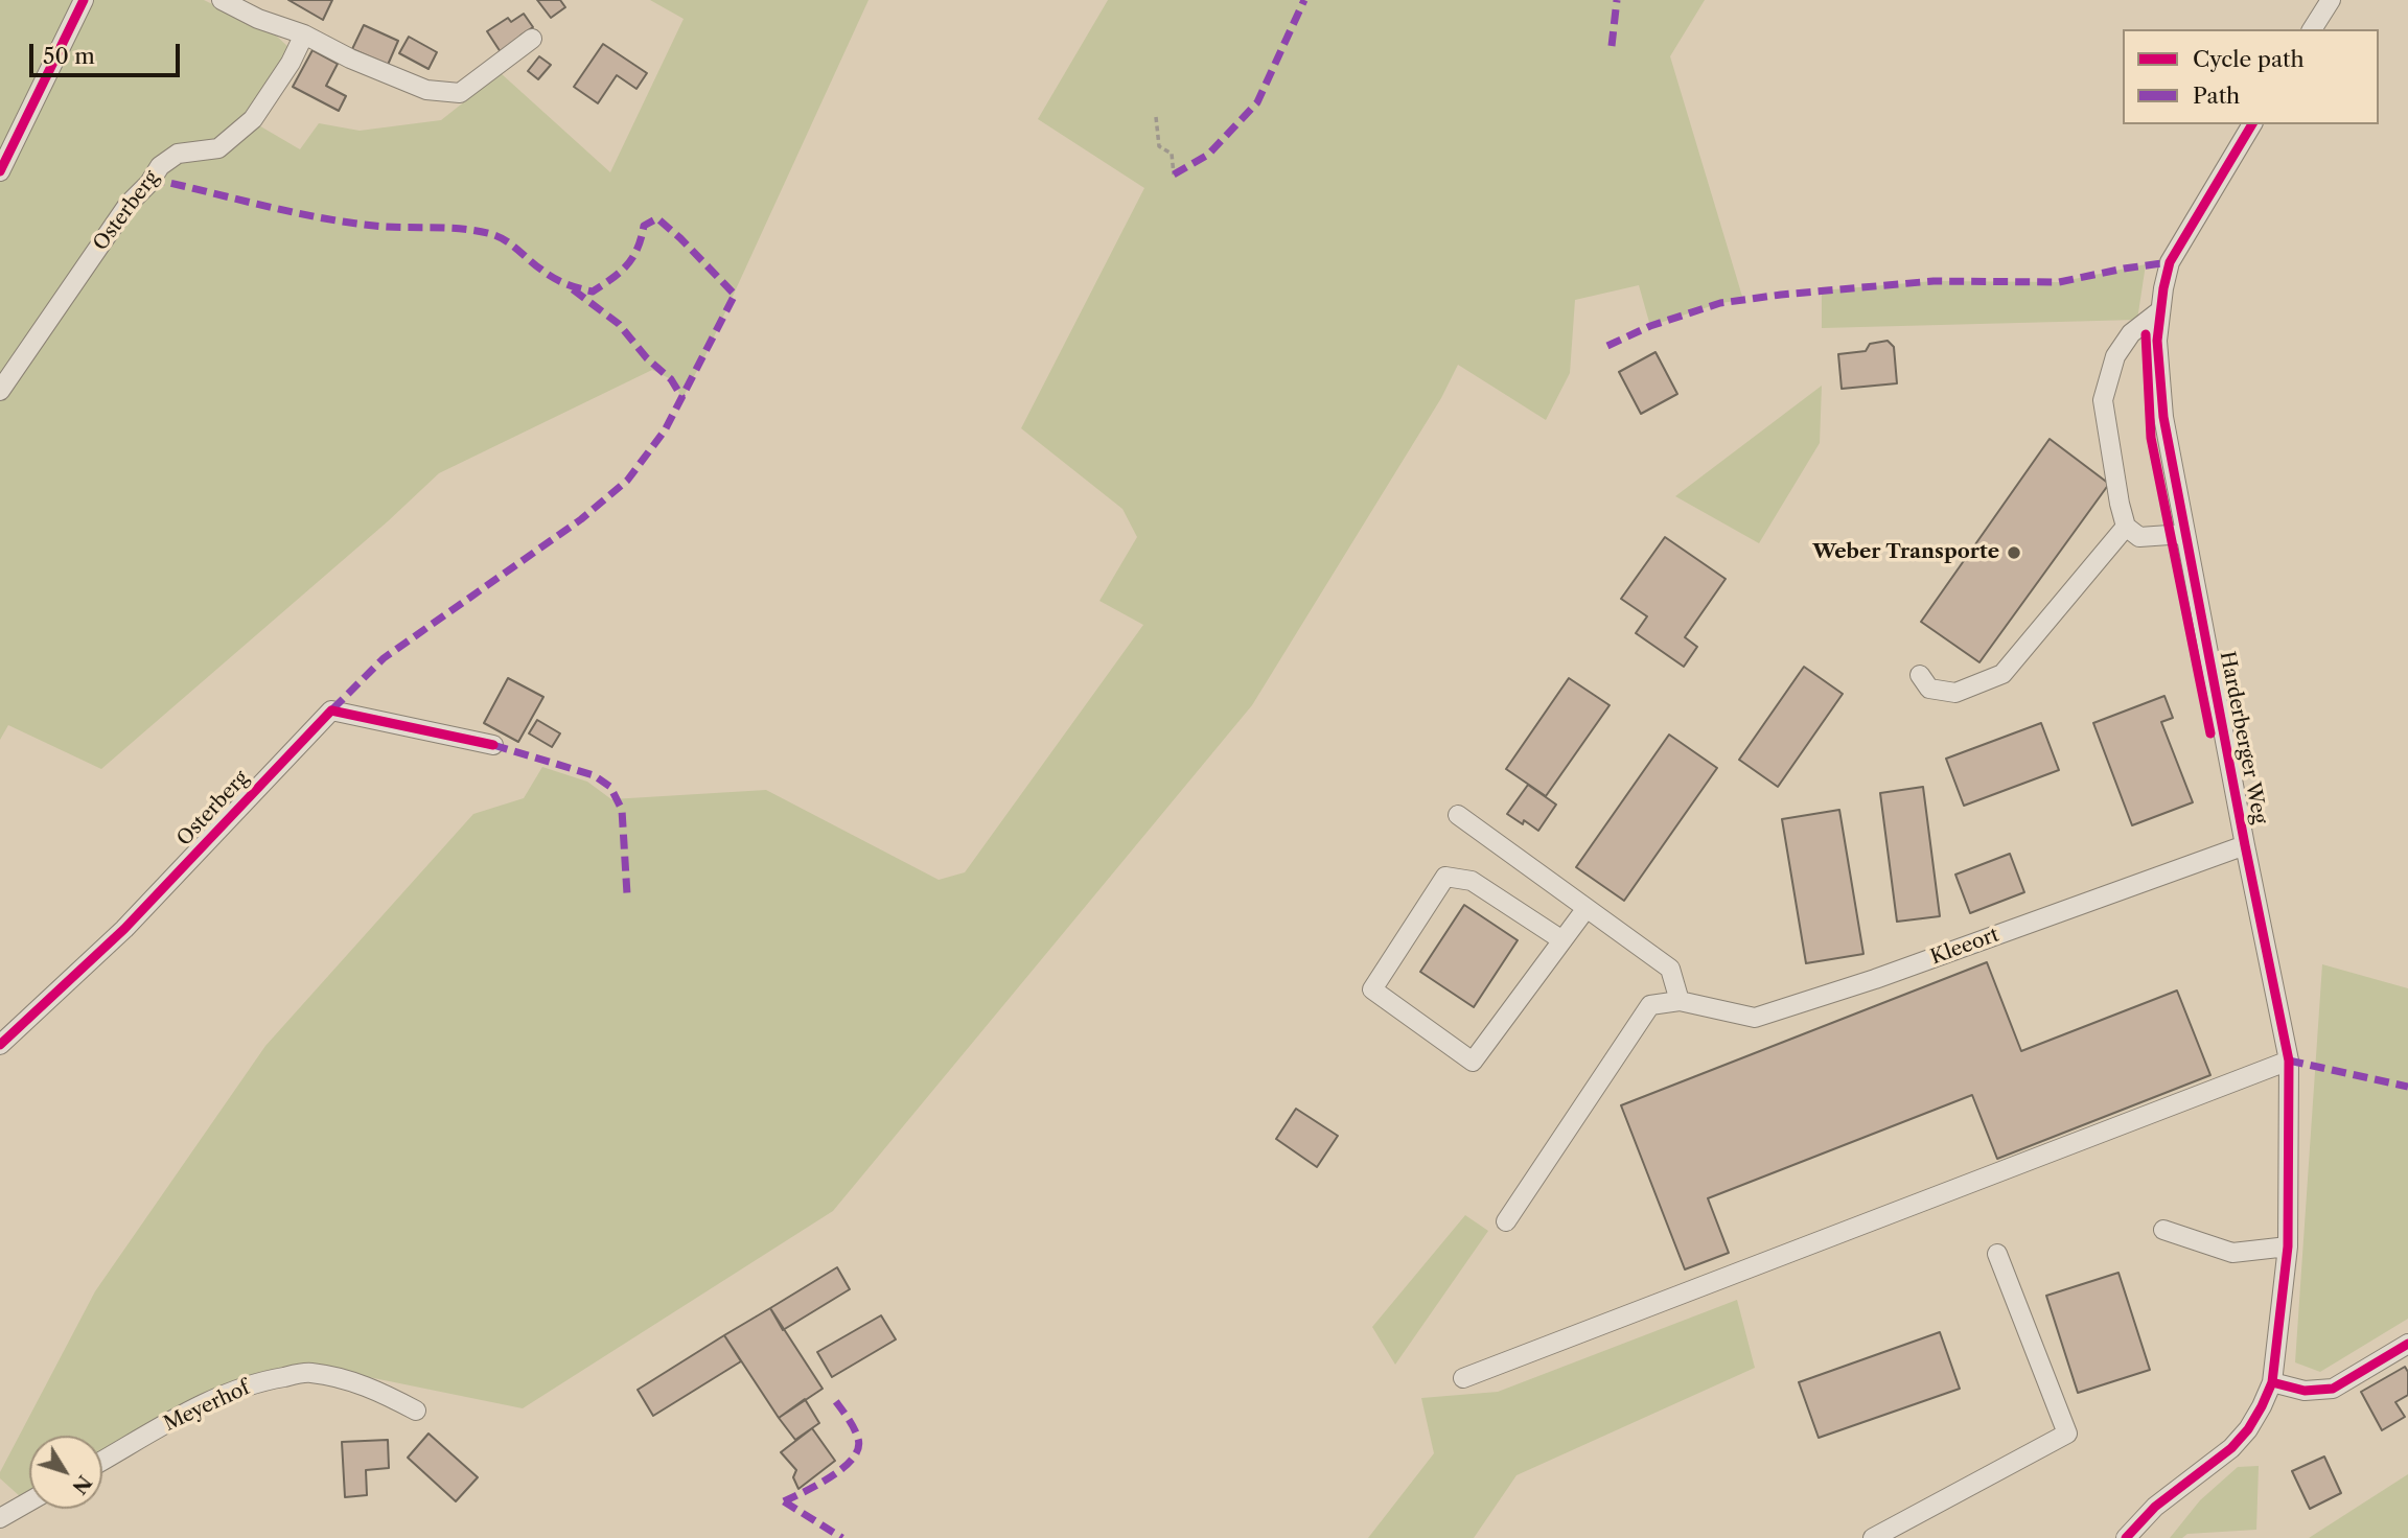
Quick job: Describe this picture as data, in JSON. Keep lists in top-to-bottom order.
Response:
{
  "streets": {
    "street": [
      "Osterberg",
      "Harderberger Weg",
      "Kleeort",
      "Meyerhof"
    ]
  },
  "crossings": [
    ["Harderberger Weg", "Kleeort"]
  ],
  "places": ["Weber Transporte"],
  "legend": ["Cycle path", "Path"],
  "scale_bar": "50 m",
  "north": "bottom right"
}
